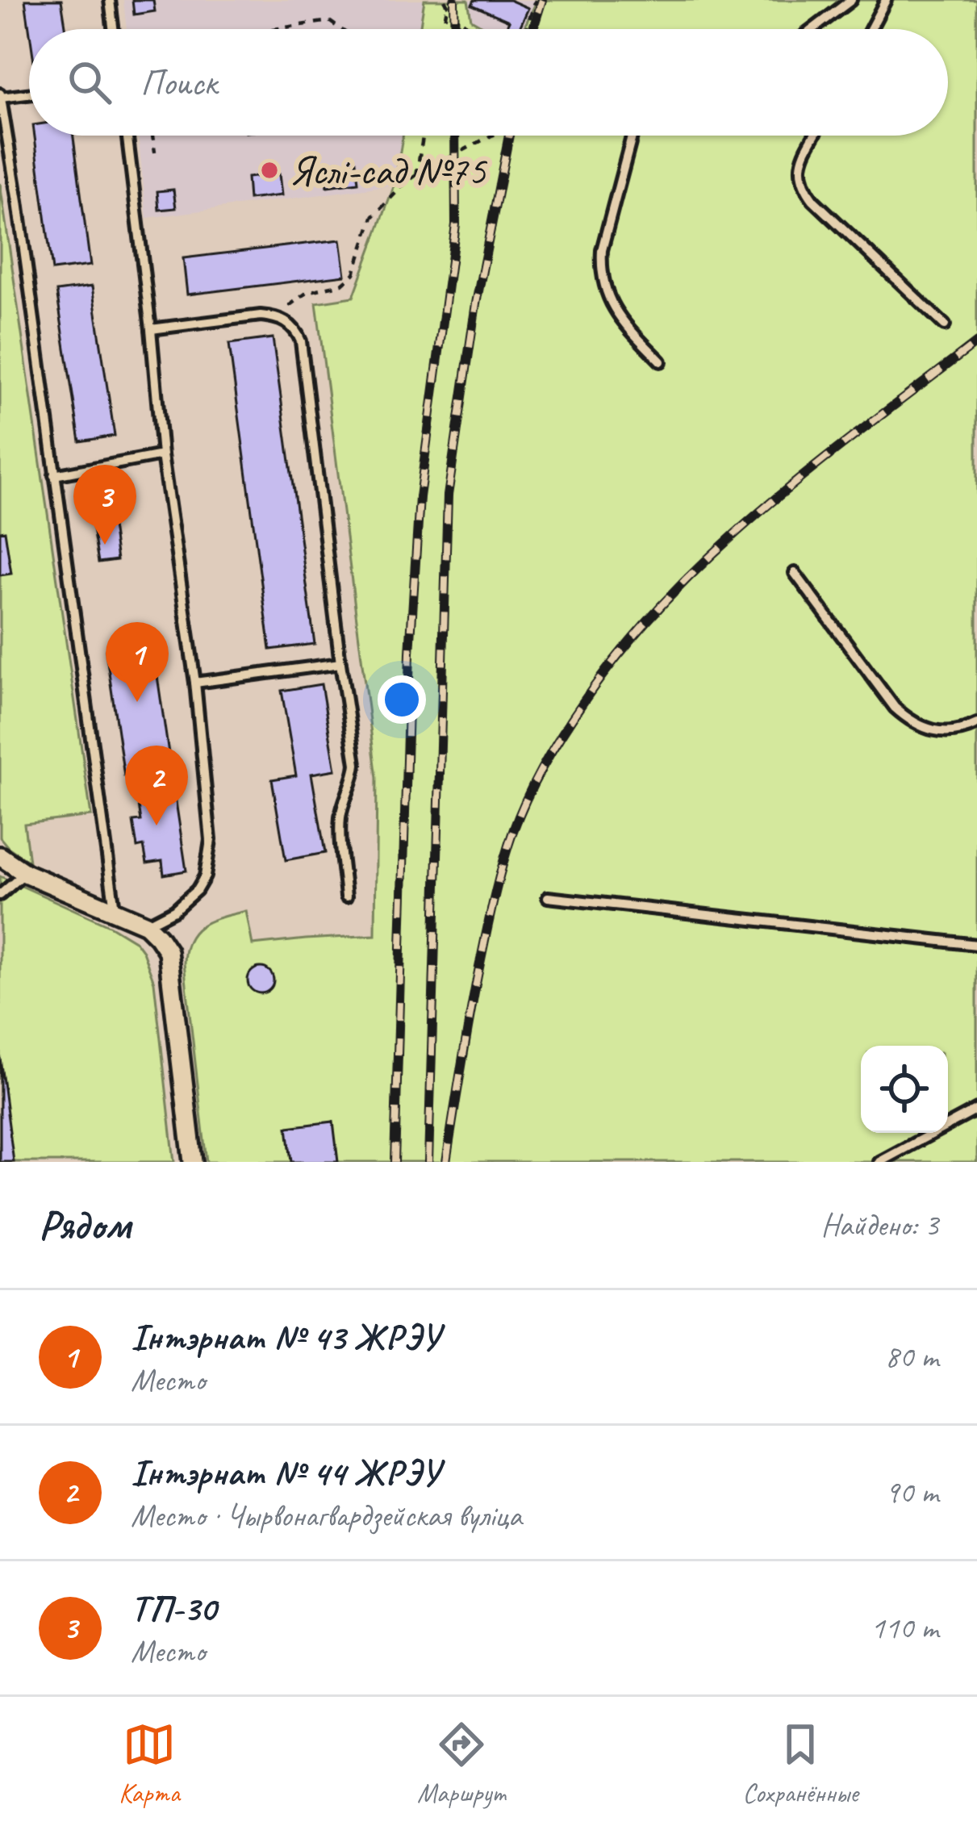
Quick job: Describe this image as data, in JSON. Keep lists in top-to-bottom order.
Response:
{
  "places": ["Яслі-сад №75"],
  "page": {
    "search": "Поиск",
    "pins": ["3", "1", "2"],
    "heading": ["Рядом", "Найдено: 3"],
    "list": [
      {
        "mark": "1",
        "name": "Інтэрнат № 43 ЖРЭУ",
        "note": "Место",
        "value": "80 m"
      },
      {
        "mark": "2",
        "name": "Інтэрнат № 44 ЖРЭУ",
        "note": "Место · Чырвонагвардзейская вуліца",
        "value": "90 m"
      },
      {
        "mark": "3",
        "name": "ТП-30",
        "note": "Место",
        "value": "110 m"
      }
    ],
    "nav": ["Карта", "Маршрут", "Сохранённые"]
  }
}
